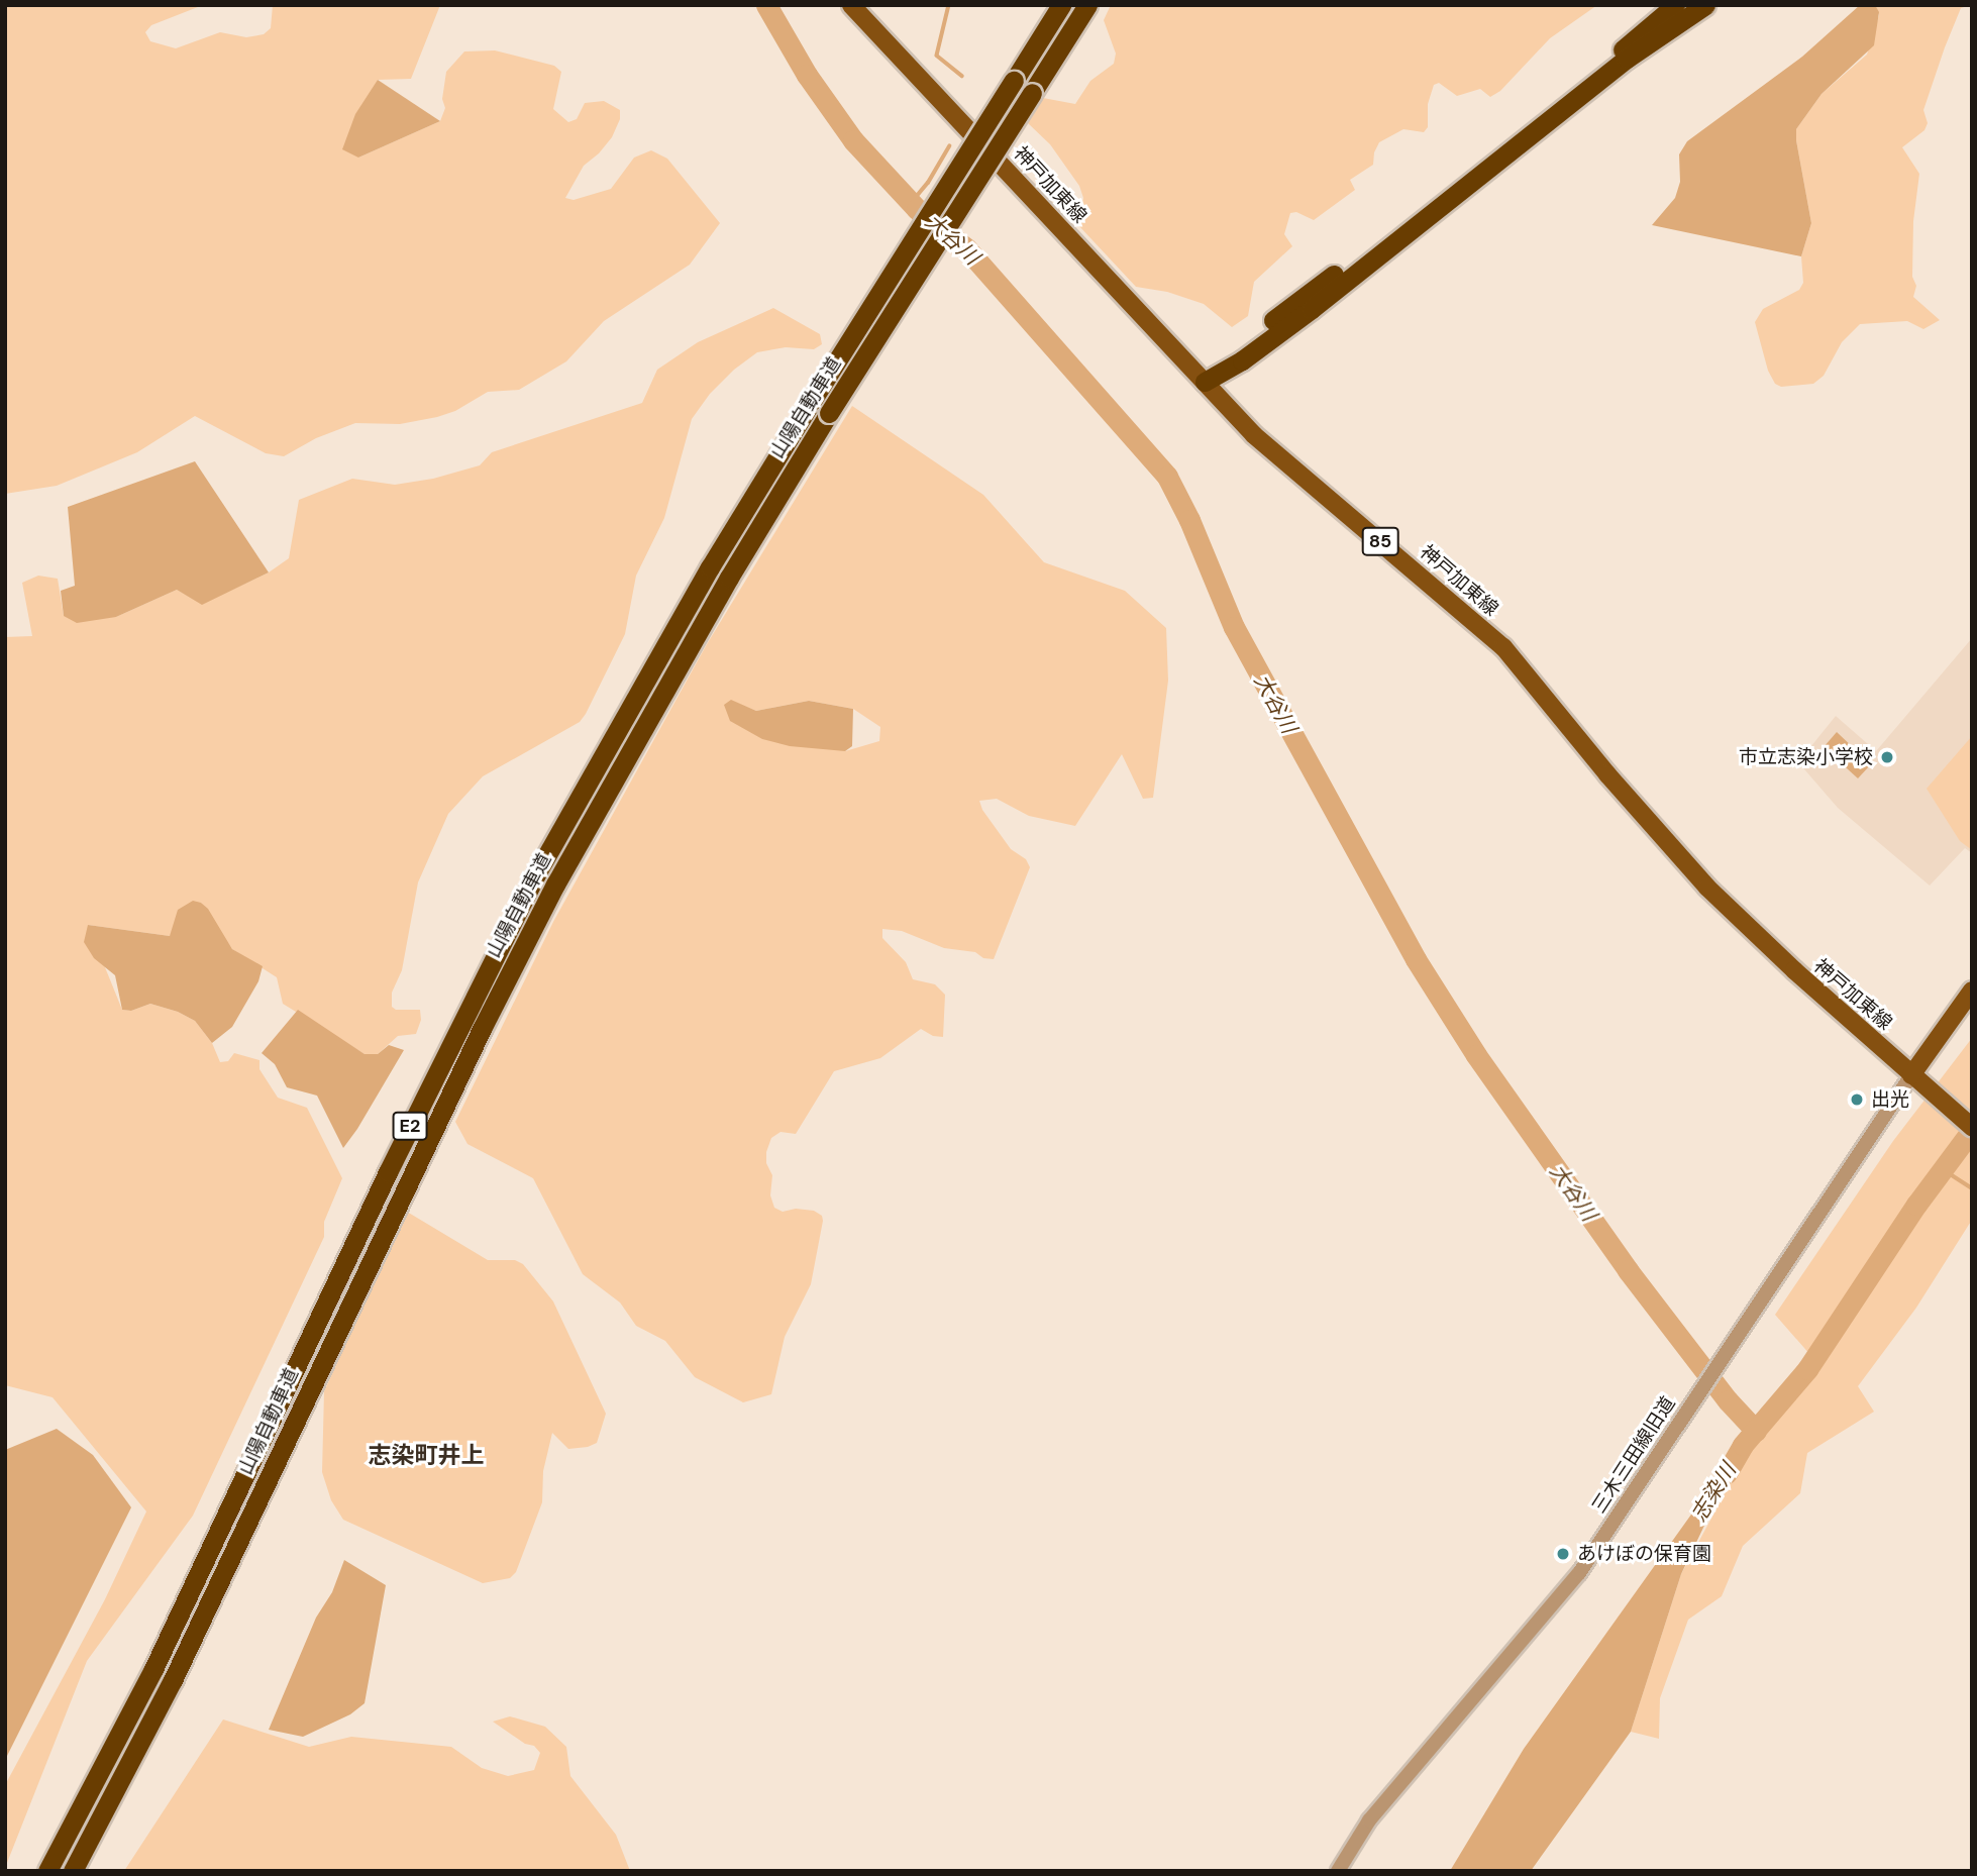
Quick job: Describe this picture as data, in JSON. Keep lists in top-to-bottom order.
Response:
{
  "streets": {
    "highway": ["山陽自動車道", "E2"],
    "main road": ["神戸加東線", "85"],
    "street": ["三木三田線旧道"]
  },
  "crossings": [
    ["神戸加東線", "三木三田線旧道"]
  ],
  "districts": ["志染町井上"],
  "water": ["大谷川", "志染川"],
  "places": ["市立志染小学校", "出光", "あけぼの保育園"]
}
